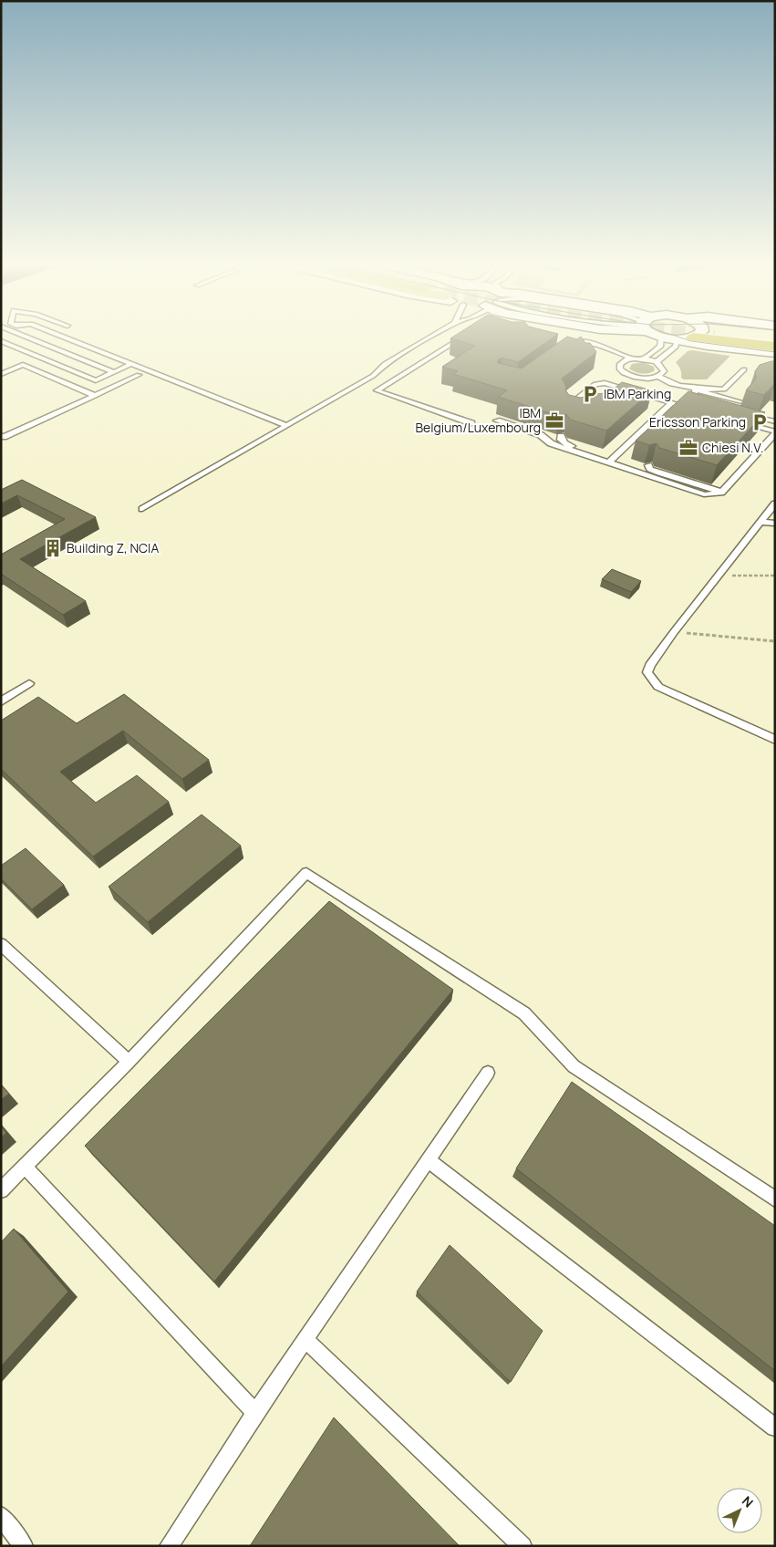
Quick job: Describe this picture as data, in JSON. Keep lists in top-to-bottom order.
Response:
{
  "places": {
    "parking": ["IBM Parking", "Ericsson Parking"],
    "office": ["IBM Belgium/Luxembourg", "Chiesi N.V."],
    "building": ["Building Z, NCIA"]
  },
  "north": "top right"
}
